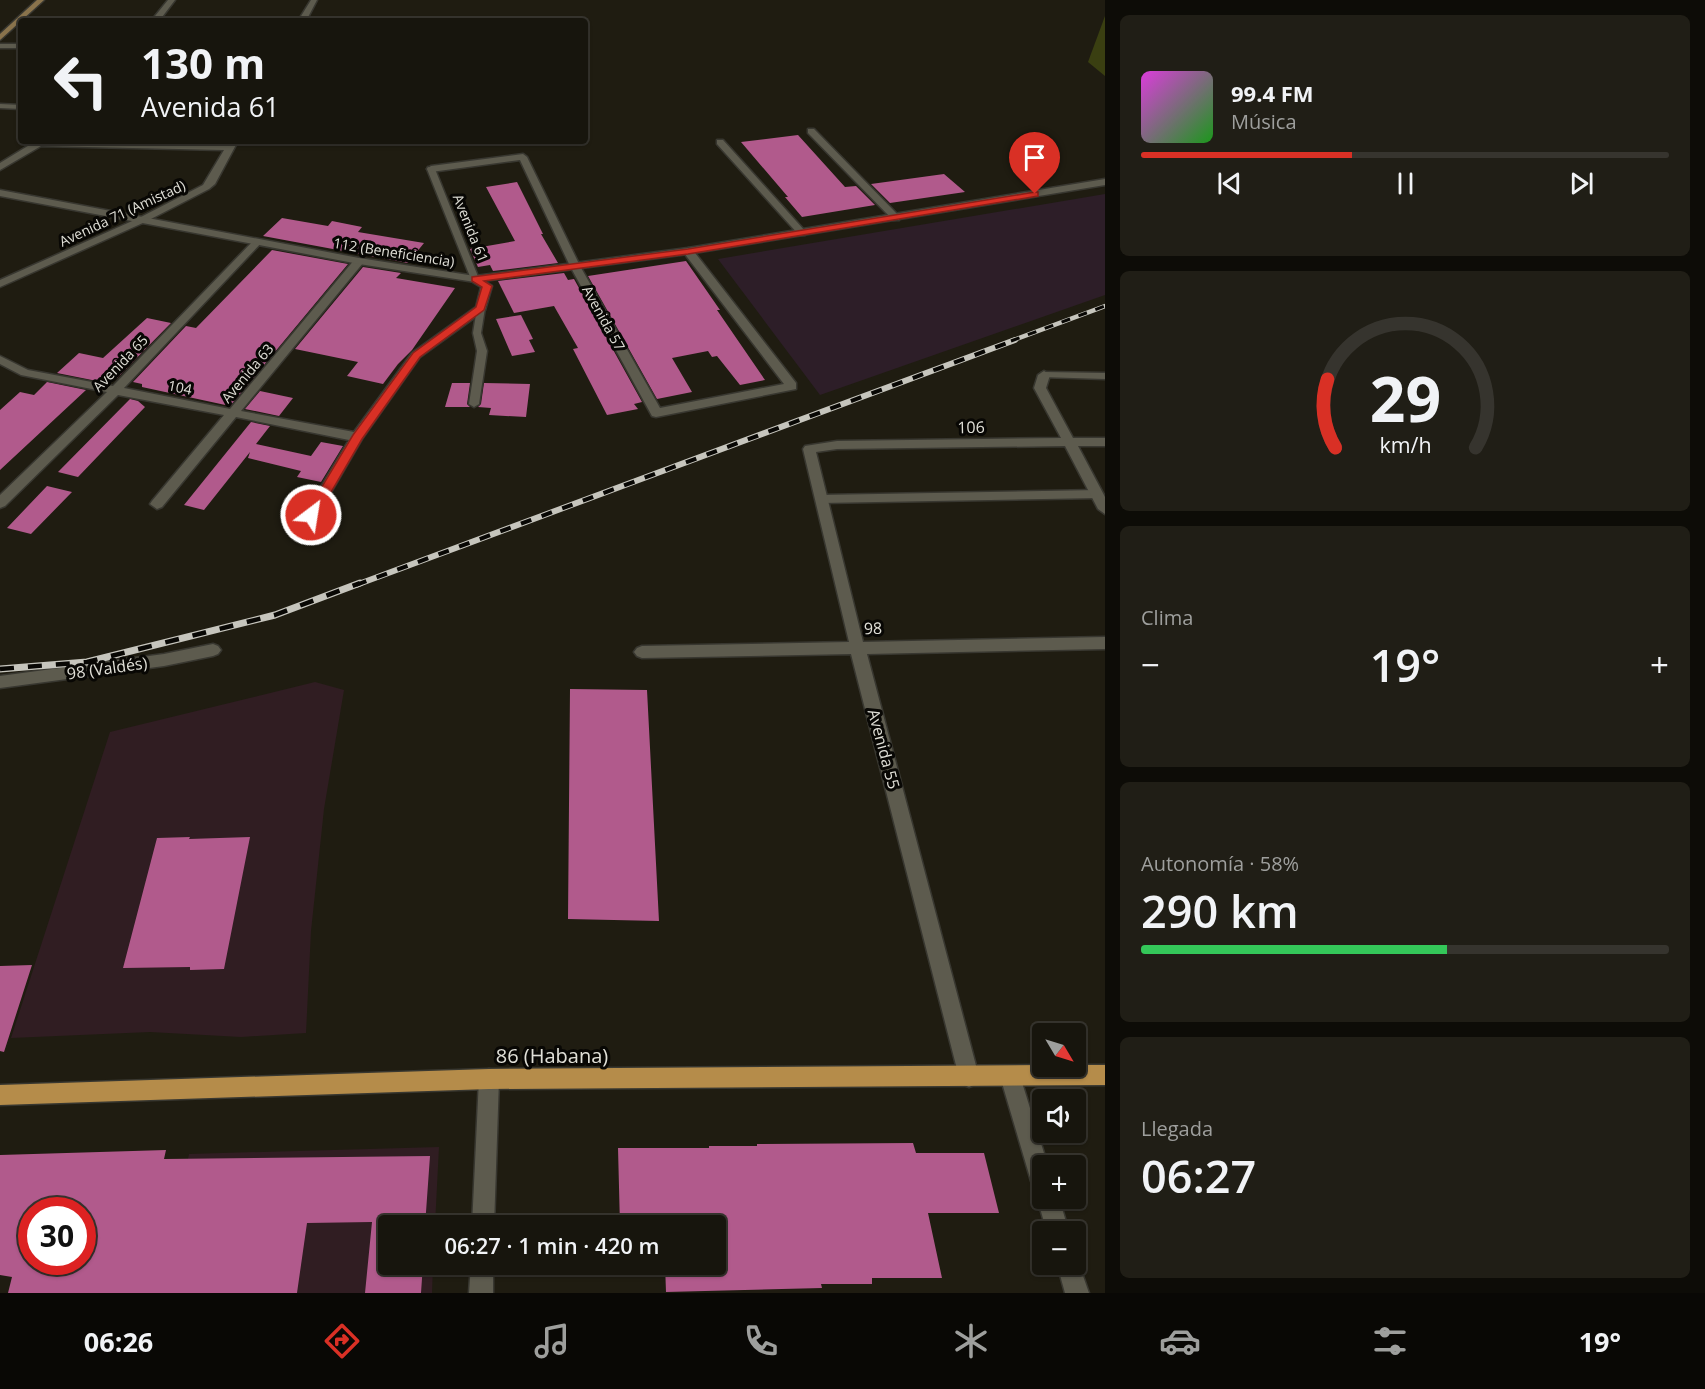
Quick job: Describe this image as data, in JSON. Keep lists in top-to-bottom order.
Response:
{
  "streets": {
    "main road": ["86 (Habana)"],
    "street": [
      "Avenida 71 (Amistad)",
      "Avenida 61",
      "112 (Beneficiencia)",
      "Avenida 57",
      "Avenida 65",
      "Avenida 63",
      "104",
      "106",
      "98",
      "98 (Valdés)",
      "Avenida 55"
    ]
  },
  "crossings": [
    ["Avenida 71 (Amistad)", "112 (Beneficiencia)"],
    ["Avenida 61", "112 (Beneficiencia)"],
    ["Avenida 61", "Avenida 57"],
    ["112 (Beneficiencia)", "Avenida 57"],
    ["112 (Beneficiencia)", "Avenida 65"],
    ["112 (Beneficiencia)", "Avenida 63"],
    ["Avenida 65", "104"],
    ["Avenida 63", "104"],
    ["106", "Avenida 55"],
    ["98", "Avenida 55"],
    ["Avenida 55", "86 (Habana)"]
  ],
  "north": "bottom right",
  "page": {
    "turn": ["130 m", "Avenida 61"],
    "song": ["99.4 FM", "Música"],
    "tile": [
      "Clima",
      ["Autonomía · 58%", "290 km"],
      ["Llegada", "06:27"]
    ],
    "heat": ["−", "19°", "+"],
    "map_buttons": ["+", "−"],
    "limit": "30",
    "trip": "06:27 · 1 min · 420 m",
    "tabs": ["06:26", "19°"],
    "gauge": ["29", "km/h"]
  }
}
